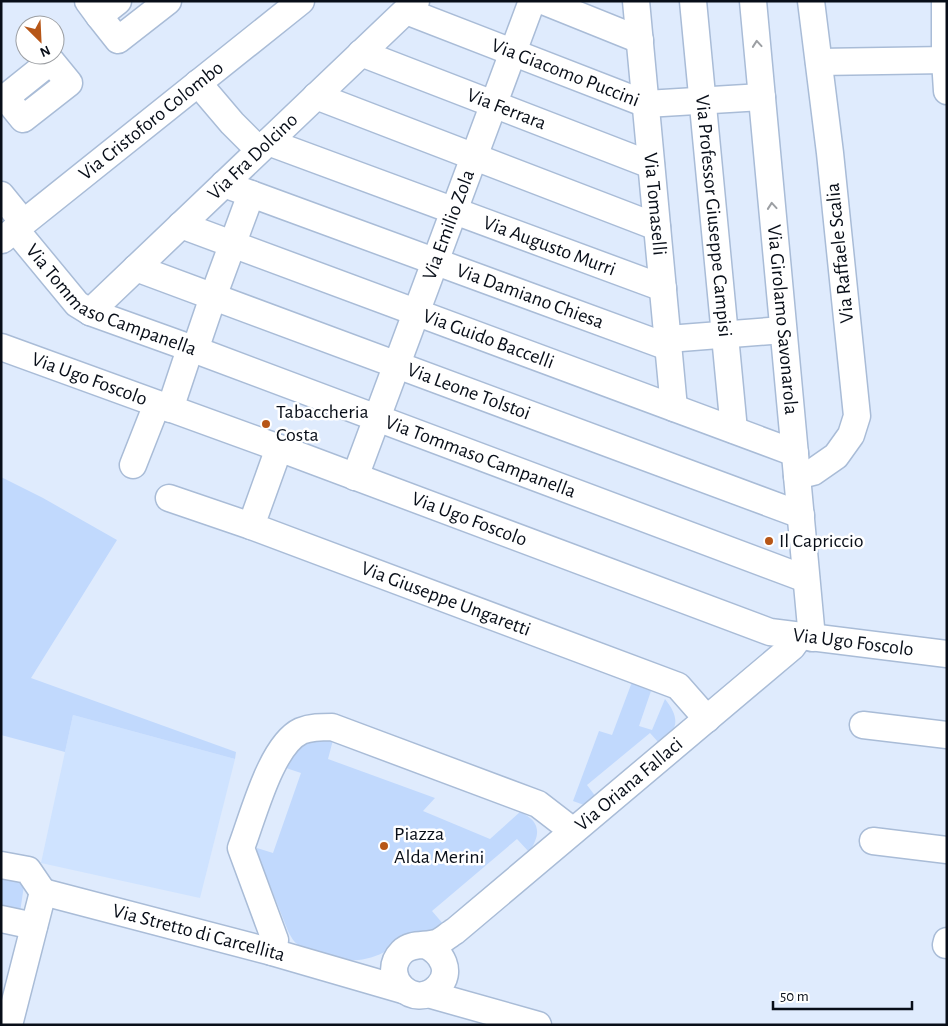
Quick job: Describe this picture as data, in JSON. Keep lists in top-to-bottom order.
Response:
{
  "streets": {
    "street": [
      "Via Giacomo Puccini",
      "Via Ferrara",
      "Via Cristoforo Colombo",
      "Via Fra Dolcino",
      "Via Tomaselli",
      "Via Professor Giuseppe Campisi",
      "Via Emilio Zola",
      "Via Augusto Murri",
      "Via Raffaele Scalia",
      "Via Tommaso Campanella",
      "Via Damiano Chiesa",
      "Via Girolamo Savonarola",
      "Via Guido Baccelli",
      "Via Ugo Foscolo",
      "Via Leone Tolstoi",
      "Via Giuseppe Ungaretti",
      "Via Oriana Fallaci",
      "Via Stretto di Carcellita"
    ]
  },
  "crossings": [
    ["Via Giacomo Puccini", "Via Fra Dolcino"],
    ["Via Giacomo Puccini", "Via Tomaselli"],
    ["Via Giacomo Puccini", "Via Professor Giuseppe Campisi"],
    ["Via Giacomo Puccini", "Via Emilio Zola"],
    ["Via Giacomo Puccini", "Via Girolamo Savonarola"],
    ["Via Ferrara", "Via Fra Dolcino"],
    ["Via Ferrara", "Via Tomaselli"],
    ["Via Ferrara", "Via Emilio Zola"],
    ["Via Cristoforo Colombo", "Via Tommaso Campanella"],
    ["Via Fra Dolcino", "Via Augusto Murri"],
    ["Via Fra Dolcino", "Via Tommaso Campanella"],
    ["Via Fra Dolcino", "Via Damiano Chiesa"],
    ["Via Fra Dolcino", "Via Guido Baccelli"],
    ["Via Fra Dolcino", "Via Leone Tolstoi"],
    ["Via Tomaselli", "Via Augusto Murri"],
    ["Via Tomaselli", "Via Damiano Chiesa"],
    ["Via Tomaselli", "Via Guido Baccelli"],
    ["Via Professor Giuseppe Campisi", "Via Guido Baccelli"],
    ["Via Emilio Zola", "Via Augusto Murri"],
    ["Via Emilio Zola", "Via Tommaso Campanella"],
    ["Via Emilio Zola", "Via Damiano Chiesa"],
    ["Via Emilio Zola", "Via Guido Baccelli"],
    ["Via Emilio Zola", "Via Ugo Foscolo"],
    ["Via Emilio Zola", "Via Leone Tolstoi"],
    ["Via Raffaele Scalia", "Via Girolamo Savonarola"],
    ["Via Raffaele Scalia", "Via Guido Baccelli"],
    ["Via Tommaso Campanella", "Via Girolamo Savonarola"],
    ["Via Girolamo Savonarola", "Via Guido Baccelli"],
    ["Via Girolamo Savonarola", "Via Ugo Foscolo"],
    ["Via Girolamo Savonarola", "Via Leone Tolstoi"],
    ["Via Girolamo Savonarola", "Via Oriana Fallaci"],
    ["Via Ugo Foscolo", "Via Oriana Fallaci"],
    ["Via Giuseppe Ungaretti", "Via Oriana Fallaci"],
    ["Via Oriana Fallaci", "Via Stretto di Carcellita"]
  ],
  "one_way": ["Via Girolamo Savonarola"],
  "places": ["Tabaccheria Costa", "Il Capriccio", "Piazza Alda Merini"],
  "scale_bar": "50 m",
  "north": "bottom right"
}
